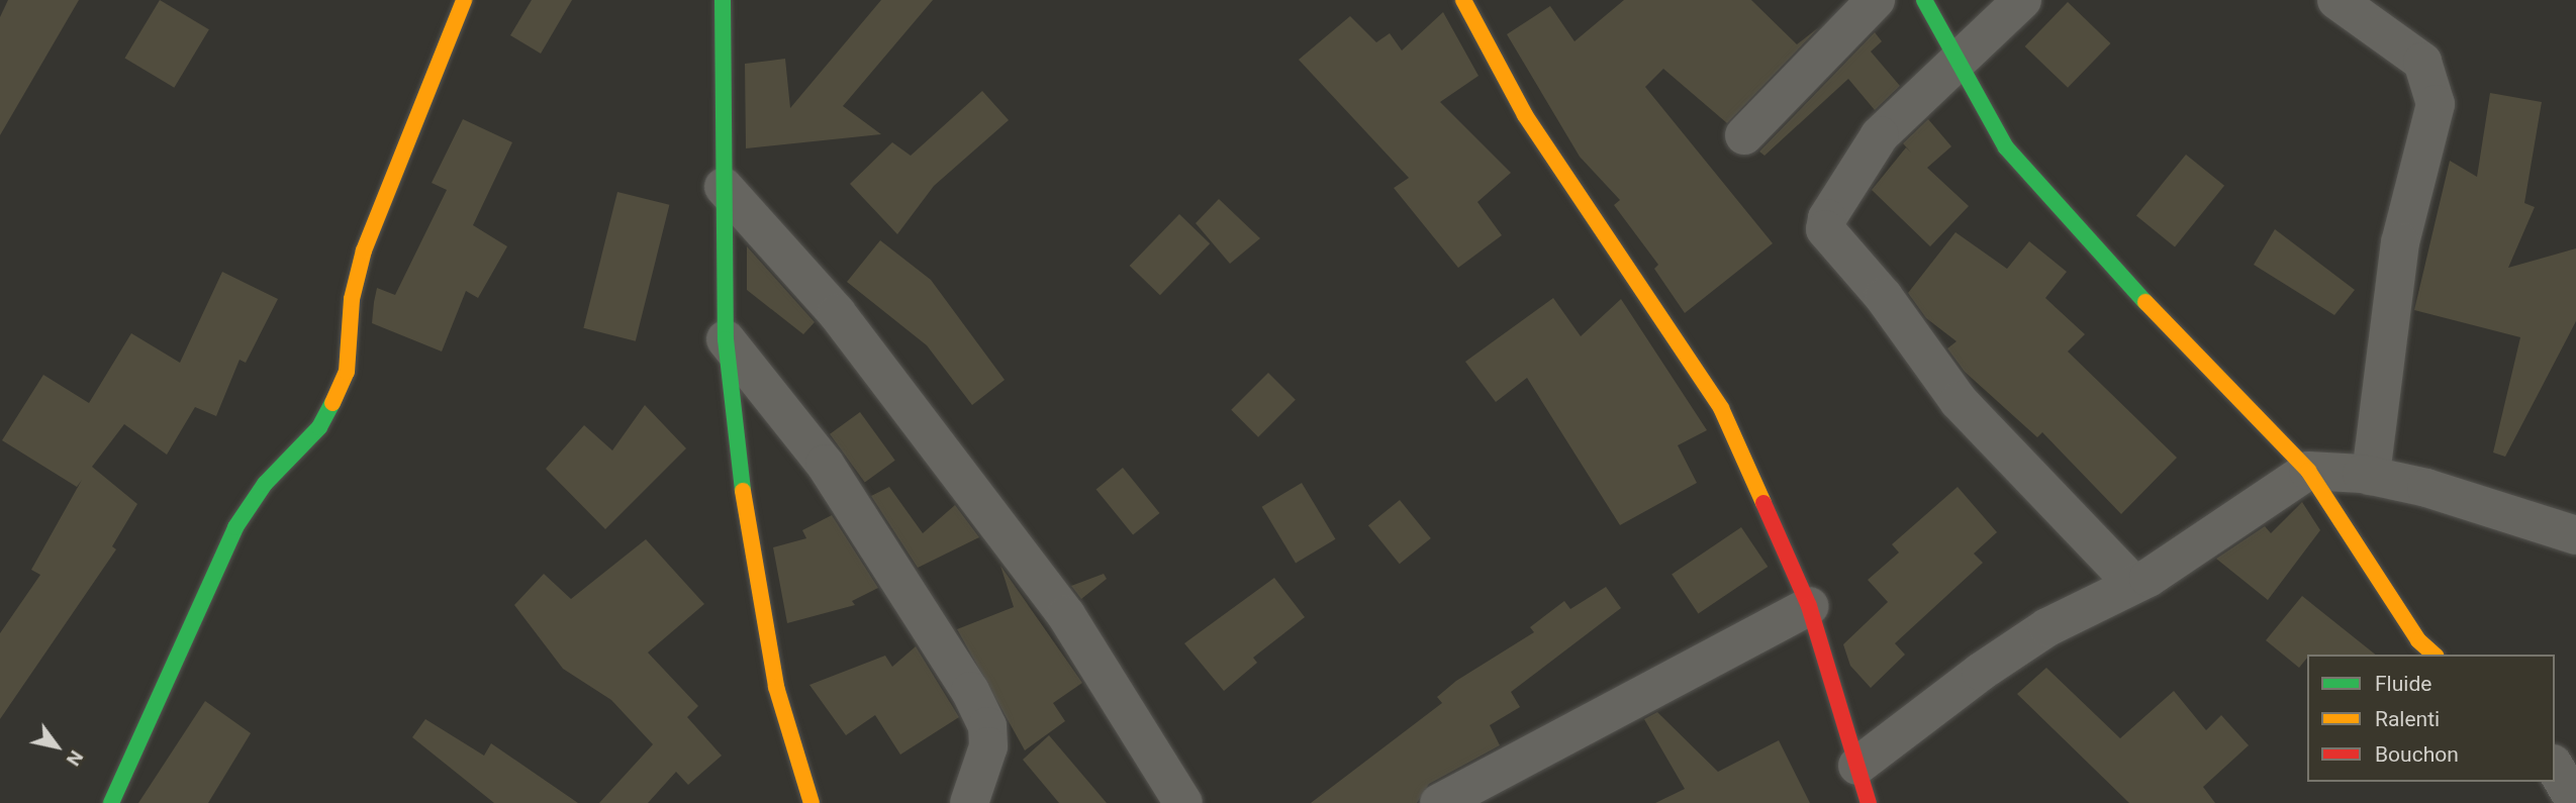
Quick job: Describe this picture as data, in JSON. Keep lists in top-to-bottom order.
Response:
{
  "legend": ["Fluide", "Ralenti", "Bouchon"],
  "north": "bottom right"
}
